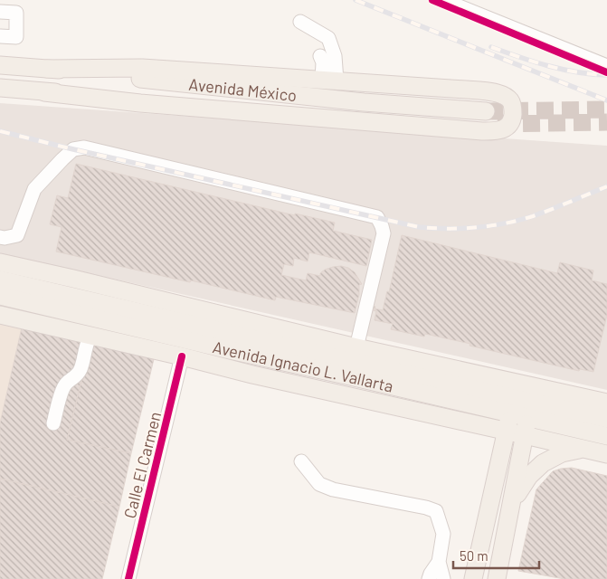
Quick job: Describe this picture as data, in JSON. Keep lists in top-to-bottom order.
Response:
{
  "streets": {
    "main road": ["Avenida México", "Avenida Ignacio L. Vallarta"],
    "street": ["Calle El Carmen"]
  },
  "crossings": [
    ["Avenida Ignacio L. Vallarta", "Calle El Carmen"]
  ],
  "scale_bar": "50 m"
}
